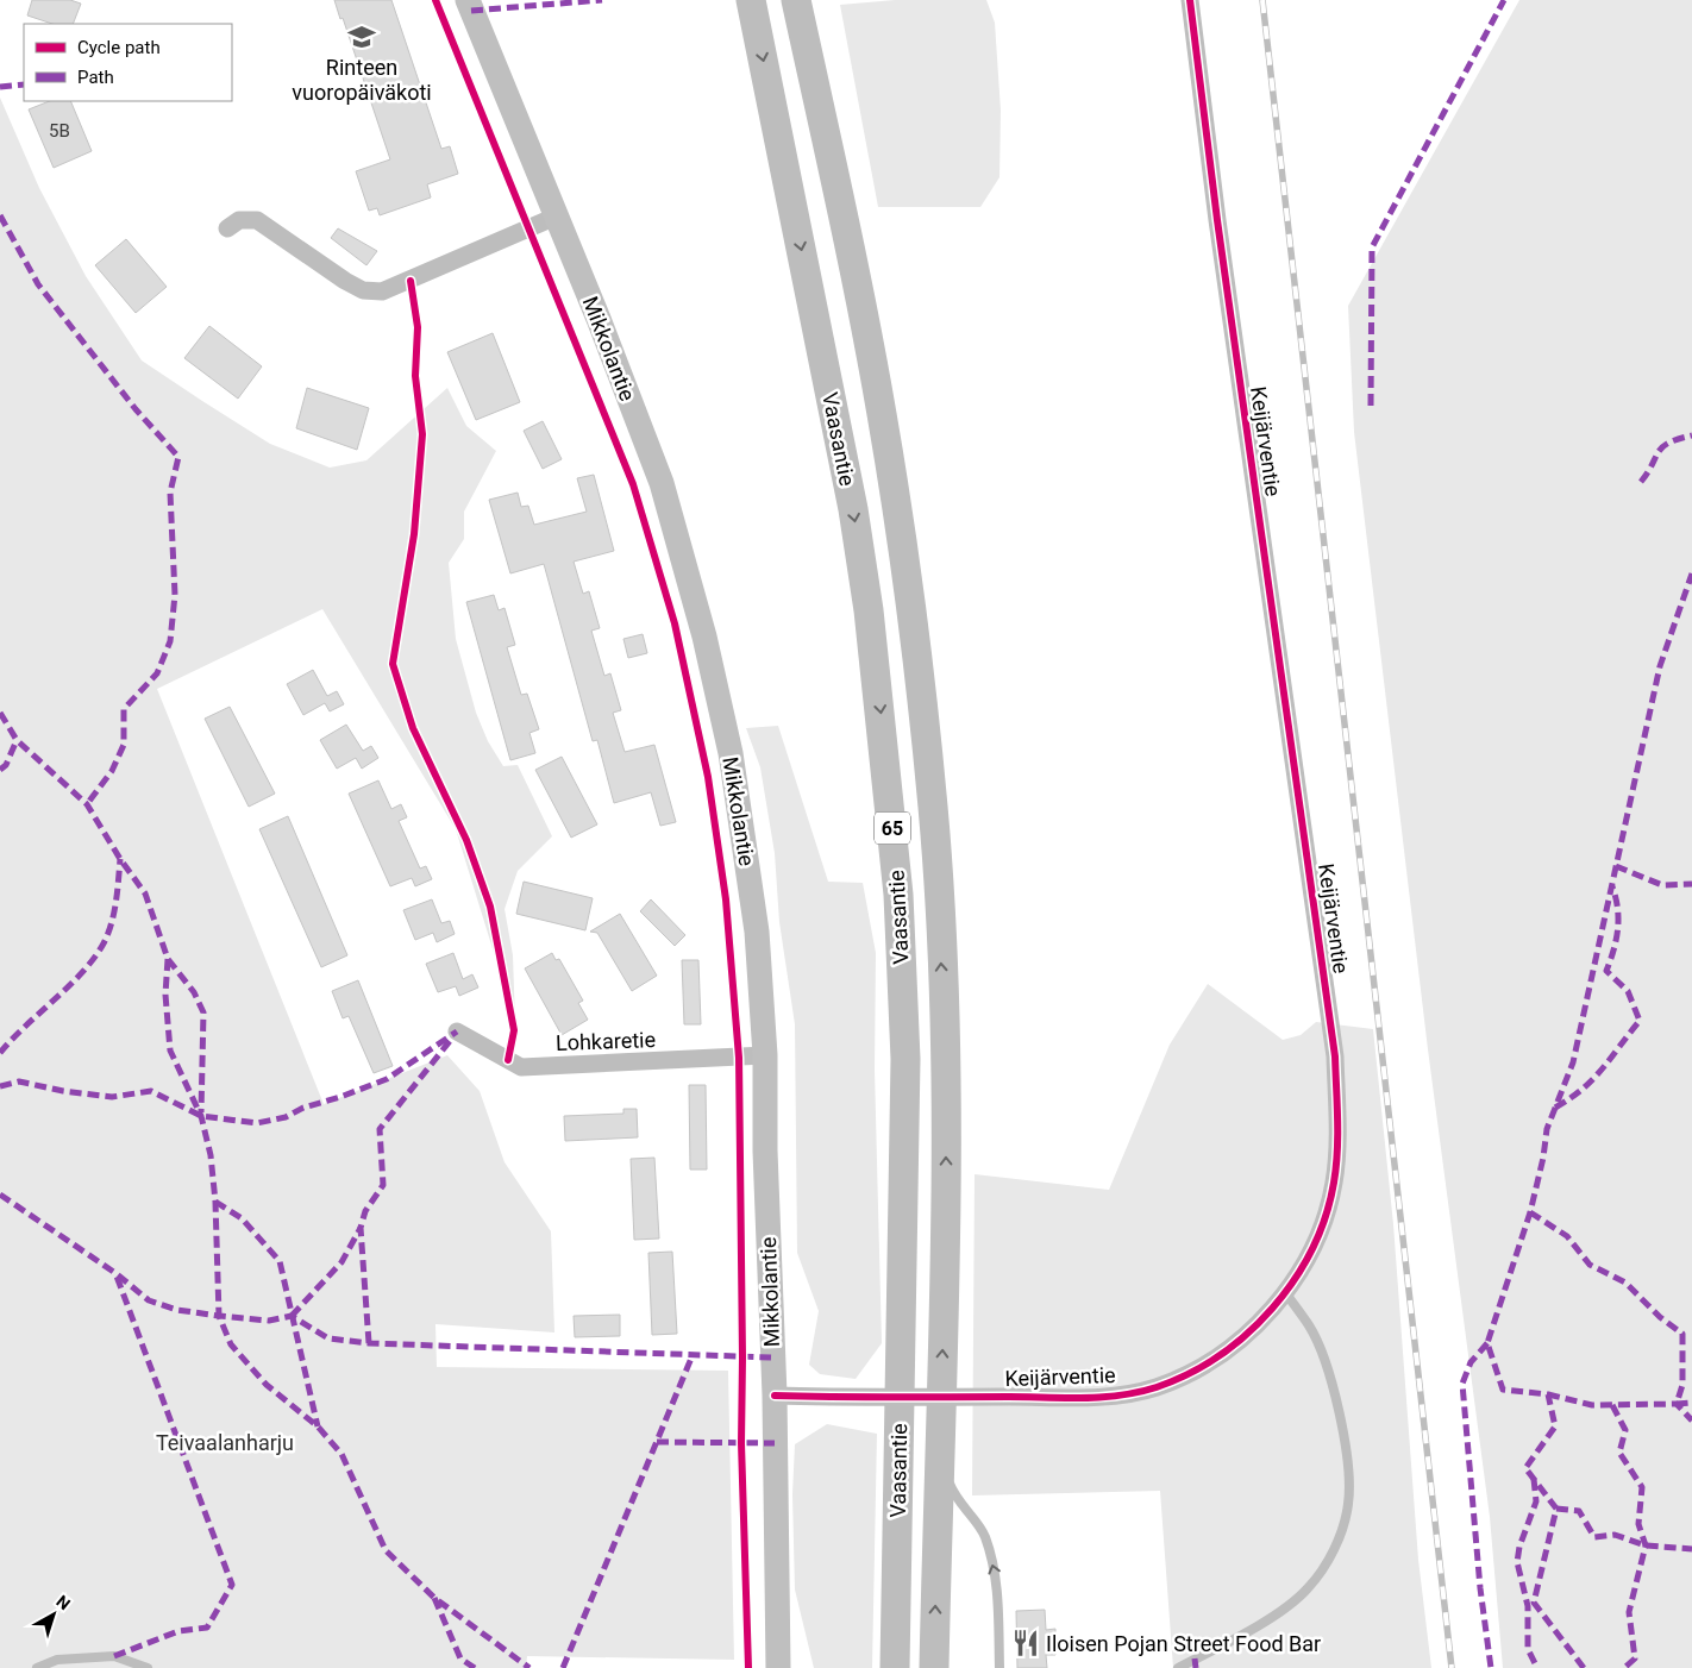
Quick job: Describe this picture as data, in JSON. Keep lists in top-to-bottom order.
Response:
{
  "streets": {
    "highway": ["Vaasantie", "65"],
    "main road": ["Mikkolantie"],
    "street": ["Keijärventie", "Lohkaretie"]
  },
  "crossings": [
    ["Mikkolantie", "Keijärventie"],
    ["Mikkolantie", "Lohkaretie"]
  ],
  "parks": ["Teivaalanharju"],
  "places": {
    "school or university": ["Rinteen vuoropäiväkoti"],
    "restaurant": ["Iloisen Pojan Street Food Bar"]
  },
  "house_numbers": ["5B"],
  "legend": ["Cycle path", "Path"],
  "north": "top right"
}
